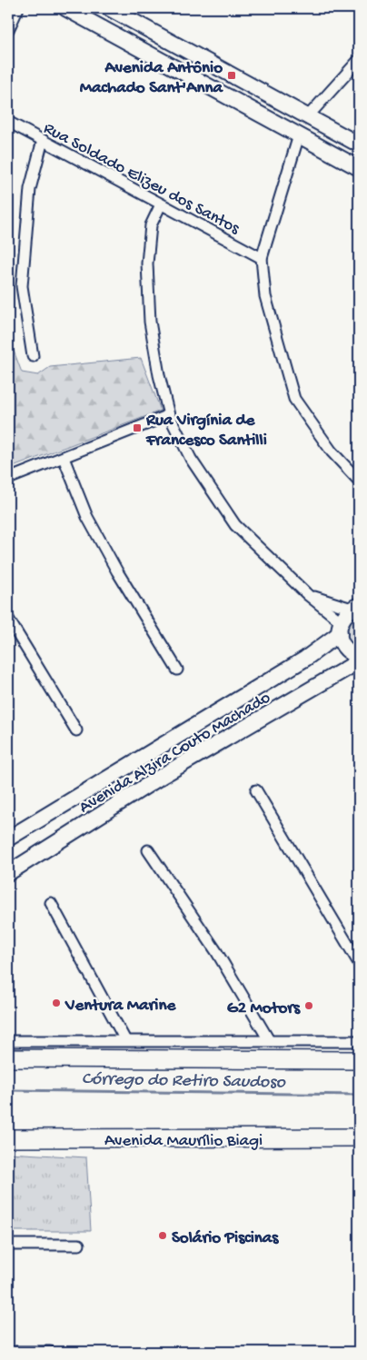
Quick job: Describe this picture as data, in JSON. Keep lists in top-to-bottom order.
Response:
{
  "streets": {
    "main road": ["Avenida Maurílio Biagi"],
    "street": ["Rua Soldado Elizeu dos Santos", "Avenida Alzira Couto Machado"]
  },
  "water": ["Córrego do Retiro Saudoso"],
  "places": {
    "transit": ["Avenida Antônio Machado Sant'Anna", "Rua Virgínia de Francesco Santilli"],
    "other": ["Ventura Marine", "G2 Motors", "Solário Piscinas"]
  }
}
